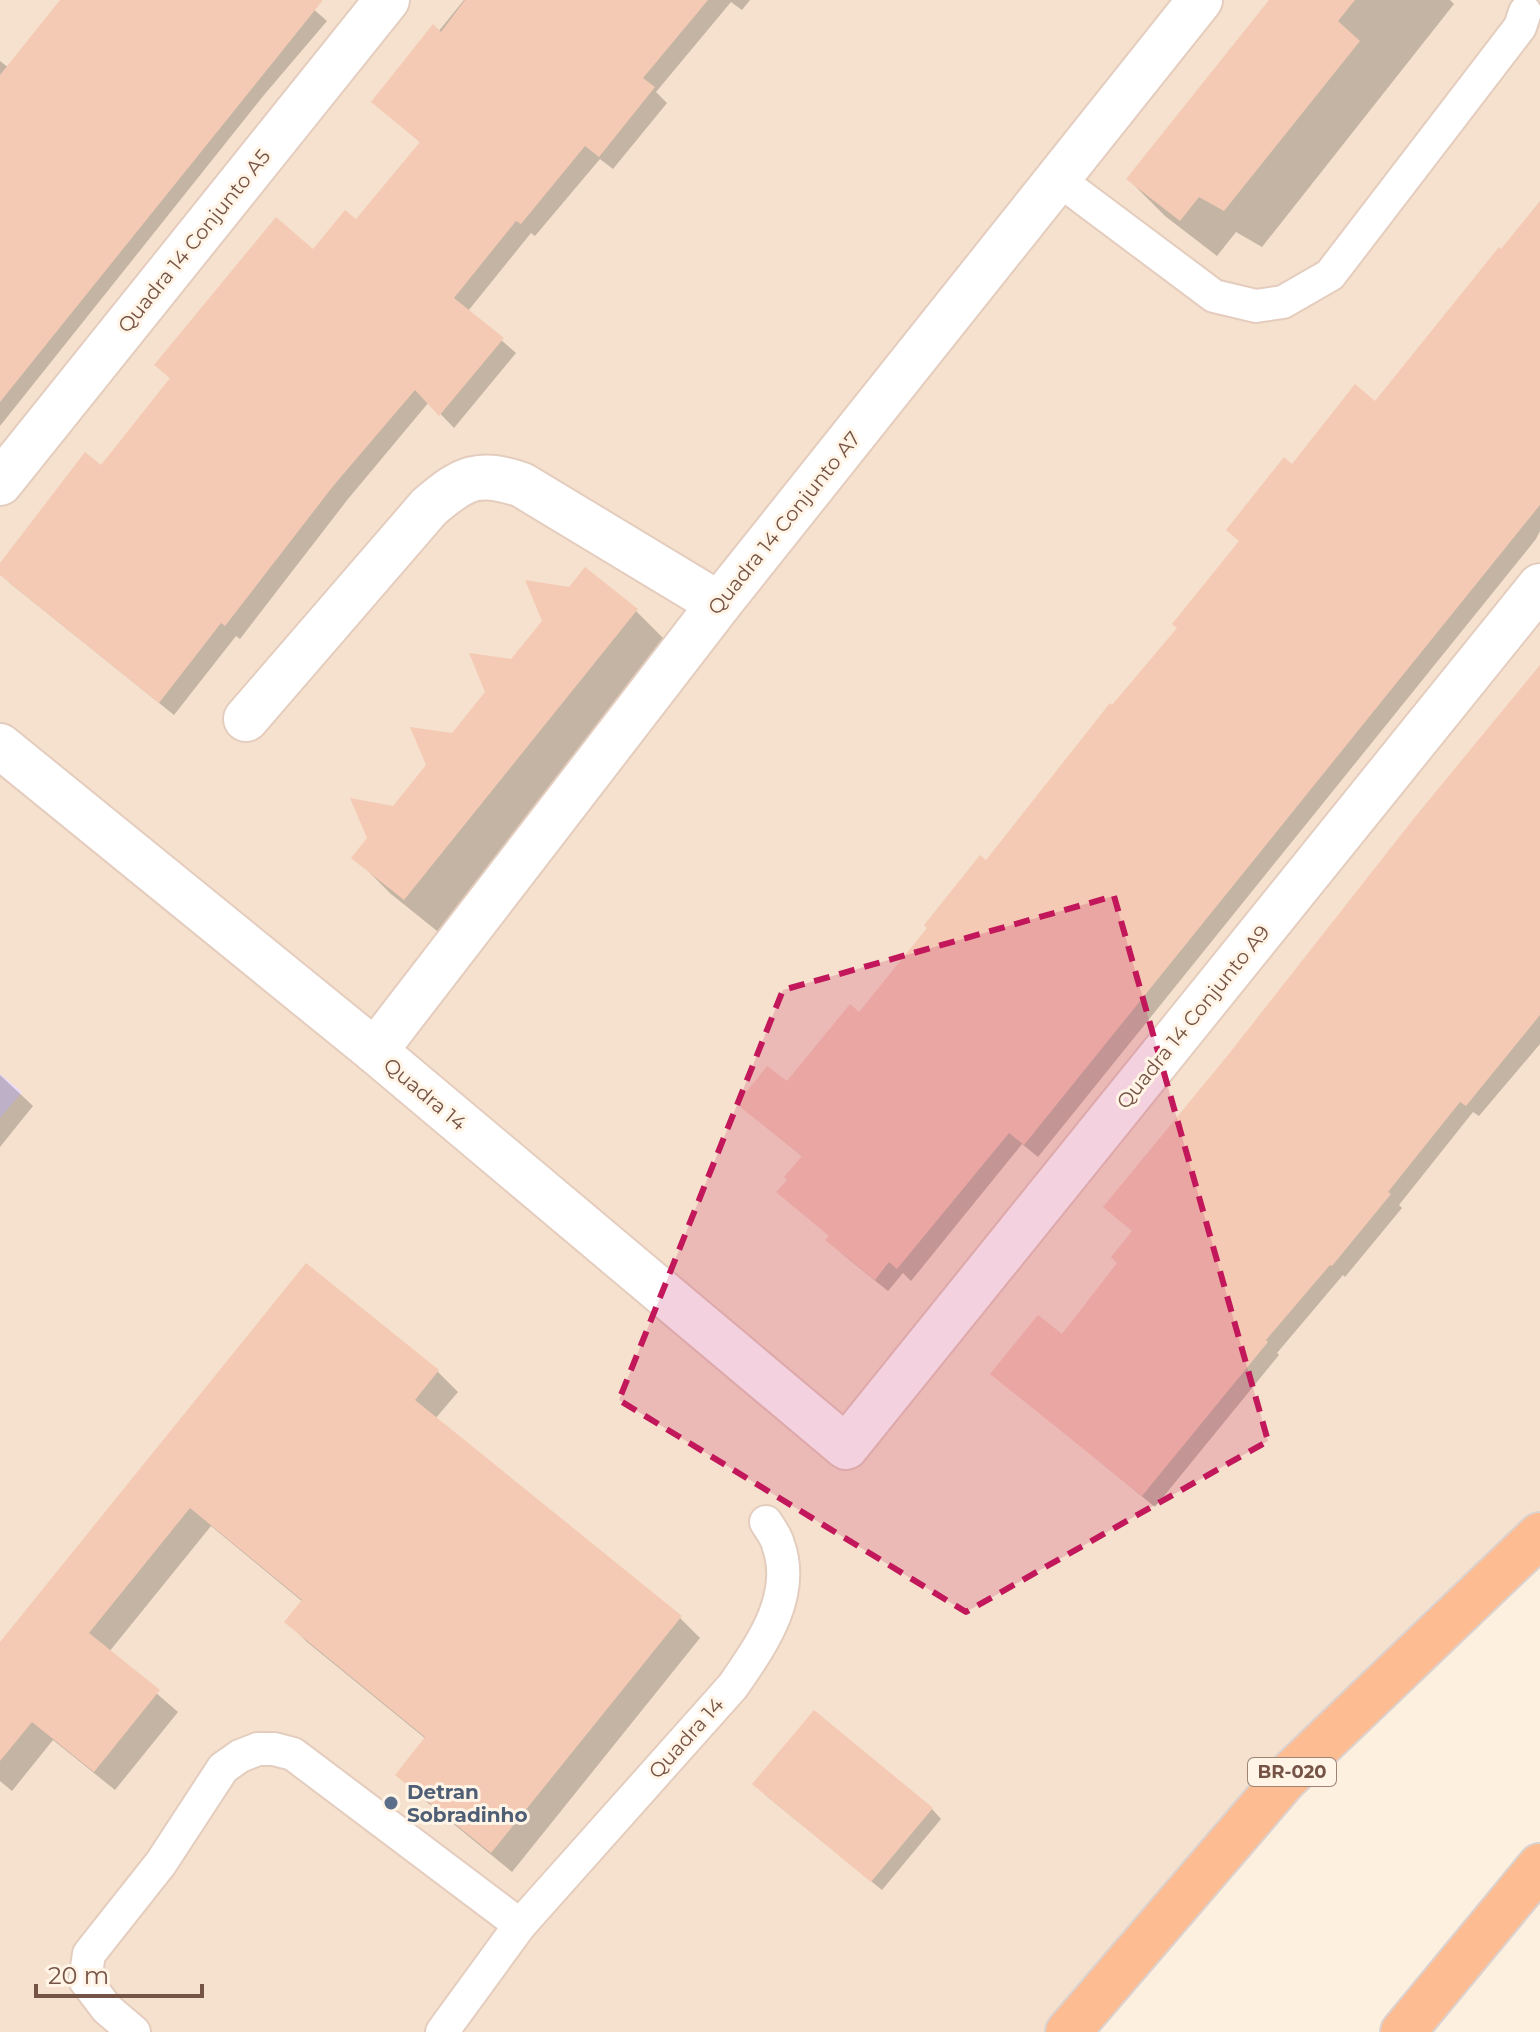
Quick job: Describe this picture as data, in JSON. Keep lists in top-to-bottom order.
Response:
{
  "streets": {
    "highway": ["BR-020"],
    "street": [
      "Quadra 14 Conjunto A5",
      "Quadra 14 Conjunto A7",
      "Quadra 14 Conjunto A9",
      "Quadra 14"
    ]
  },
  "crossings": [
    ["Quadra 14 Conjunto A7", "Quadra 14"],
    ["Quadra 14 Conjunto A9", "Quadra 14"]
  ],
  "places": ["Detran Sobradinho"],
  "scale_bar": "20 m"
}
